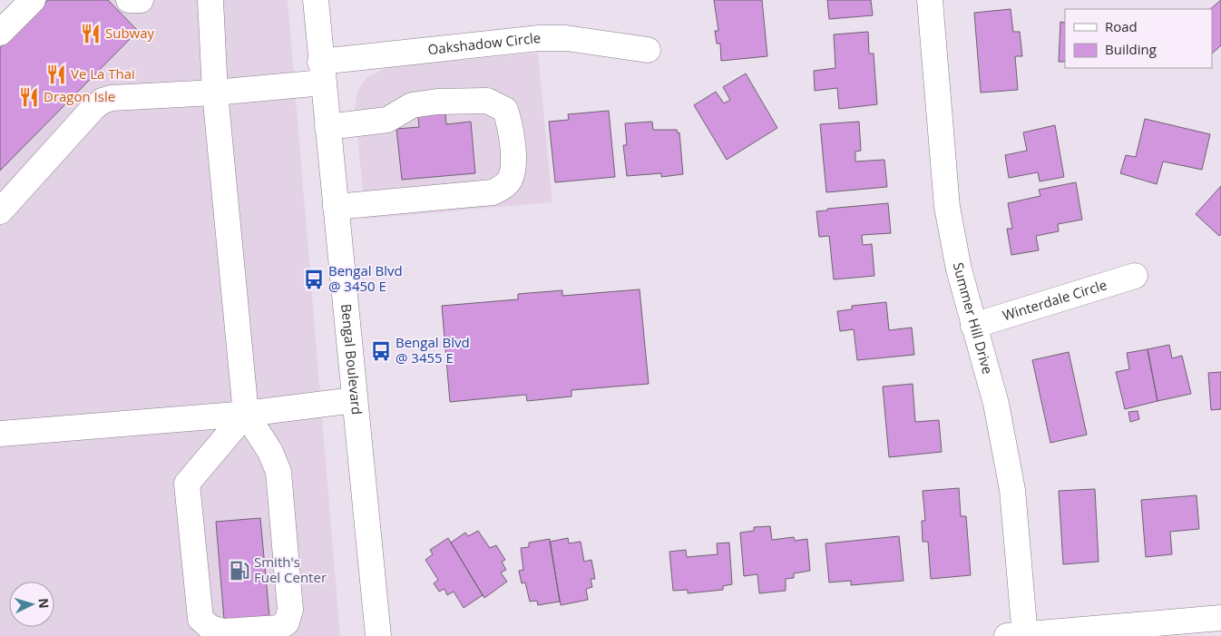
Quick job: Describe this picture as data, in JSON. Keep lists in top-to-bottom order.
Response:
{
  "streets": {
    "street": [
      "Oakshadow Circle",
      "Winterdale Circle",
      "Summer Hill Drive",
      "Bengal Boulevard"
    ]
  },
  "crossings": [
    ["Oakshadow Circle", "Bengal Boulevard"],
    ["Winterdale Circle", "Summer Hill Drive"]
  ],
  "places": {
    "restaurant": ["Subway", "Ve La Thai", "Dragon Isle"],
    "bus stop": ["Bengal Blvd @ 3450 E", "Bengal Blvd @ 3455 E"],
    "fuel station": ["Smith's Fuel Center"]
  },
  "legend": ["Road", "Building"],
  "north": "right"
}
